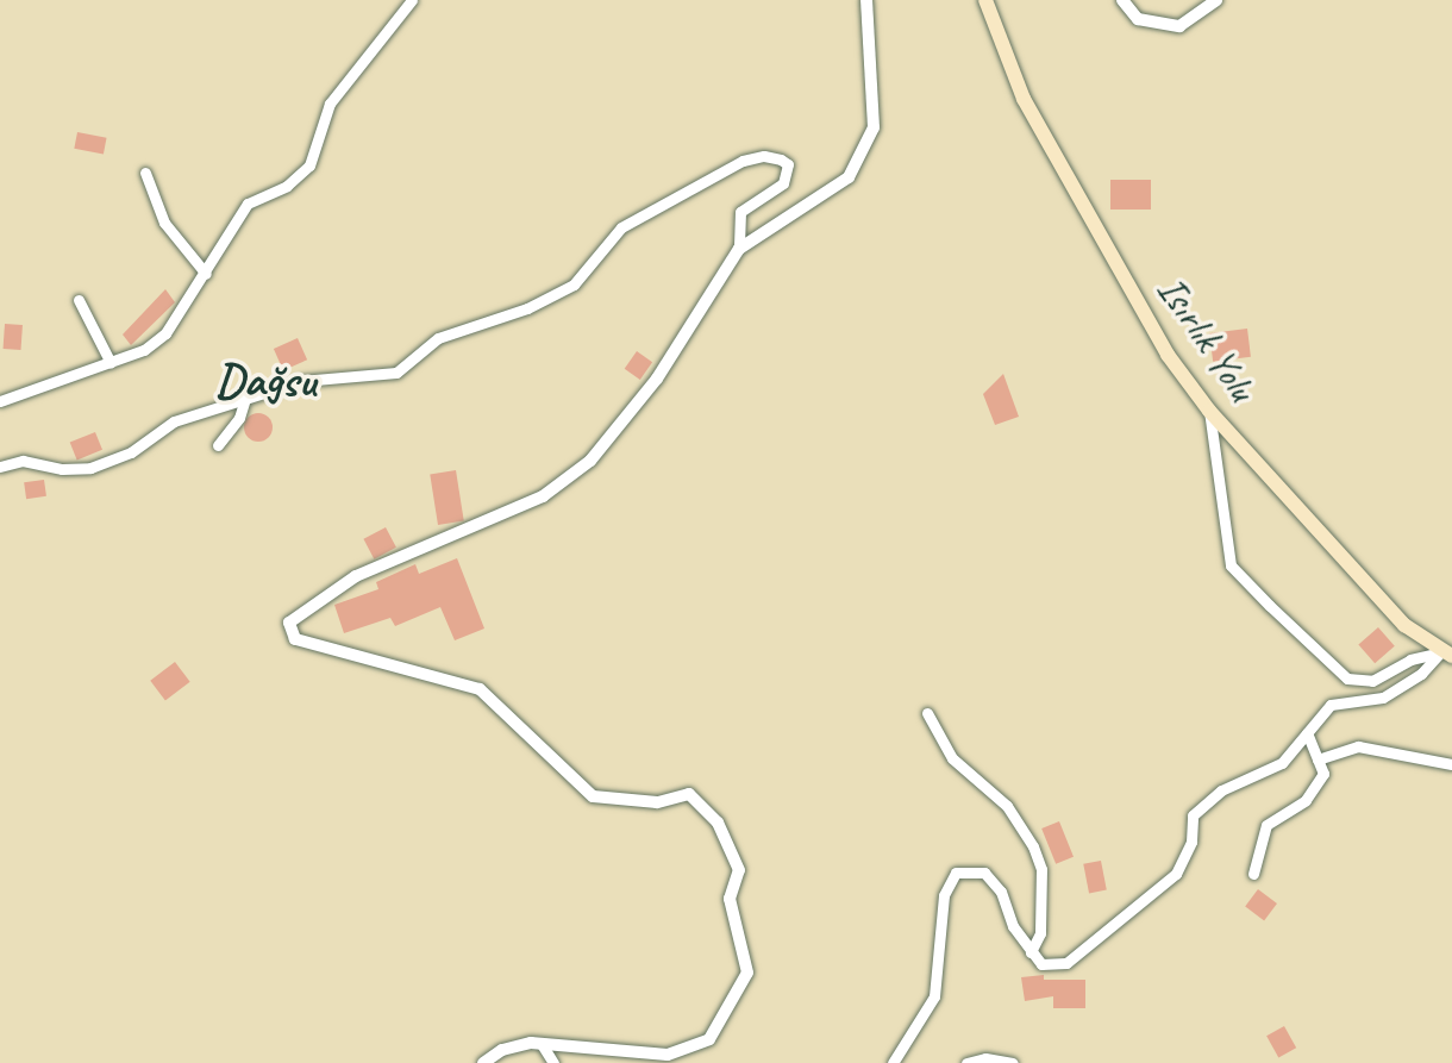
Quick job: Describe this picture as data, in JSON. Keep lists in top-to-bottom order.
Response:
{
  "streets": {
    "main road": ["Isırlık Yolu"]
  },
  "districts": ["Dağsu"]
}
